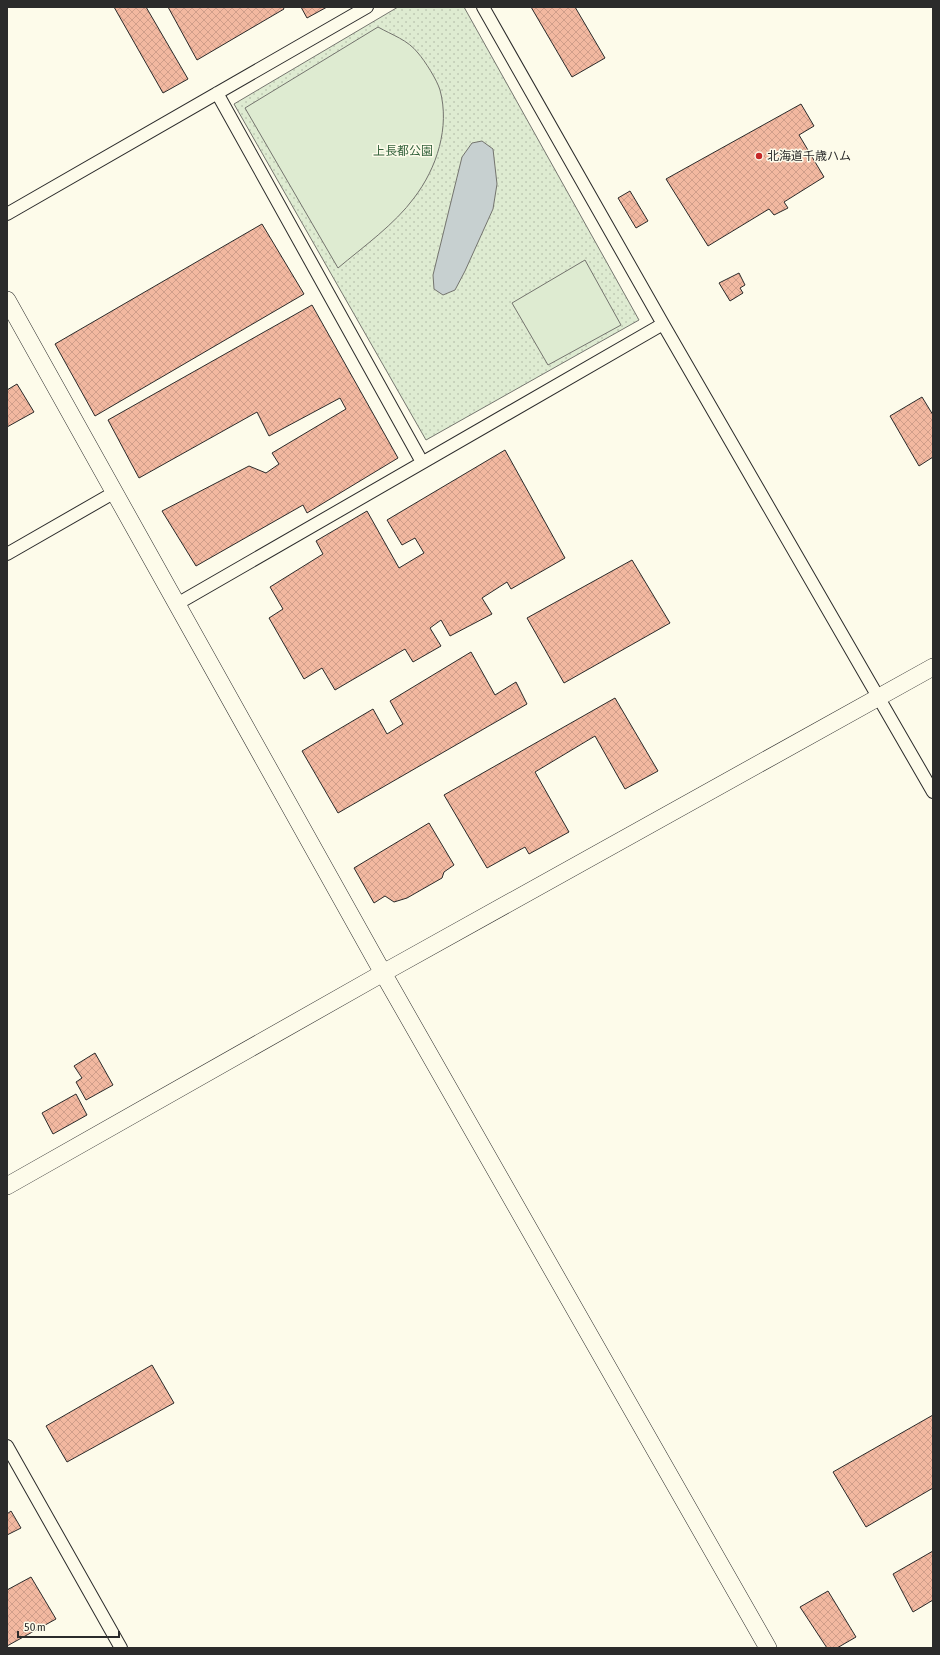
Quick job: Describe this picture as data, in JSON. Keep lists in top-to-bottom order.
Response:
{
  "parks": ["上長都公園"],
  "places": ["北海道千歳ハム"],
  "scale_bar": "50 m"
}
